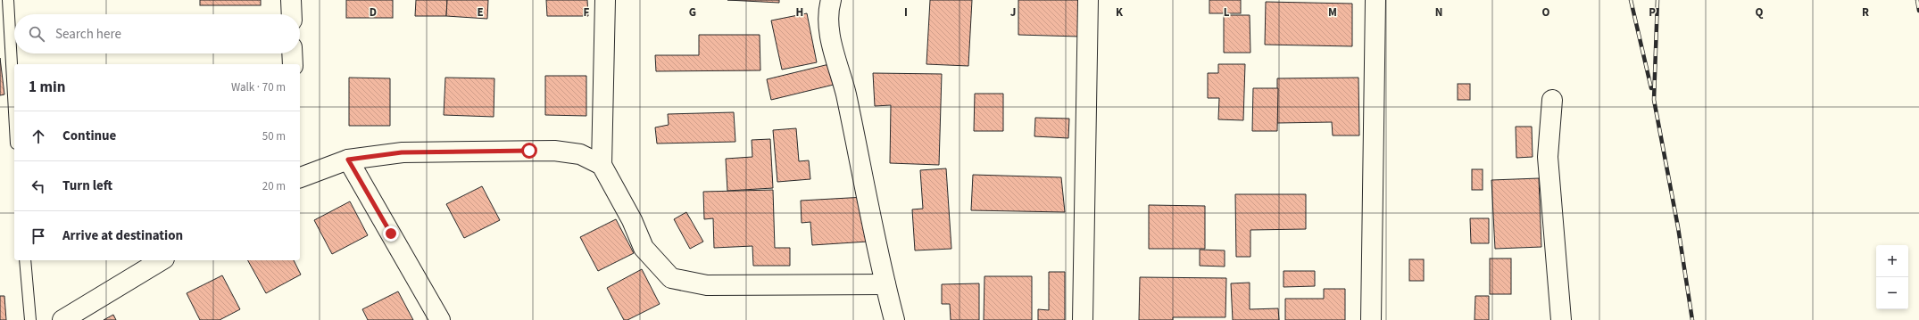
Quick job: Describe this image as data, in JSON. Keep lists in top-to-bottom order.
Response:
{
  "page": {
    "search": "Search here",
    "heading": ["1 min", "Walk · 70 m"],
    "list": [
      ["Continue", "50 m"],
      ["Turn left", "20 m"],
      "Arrive at destination"
    ],
    "map_buttons": ["+", "−"]
  },
  "grid": {
    "columns": [
      "D",
      "E",
      "F",
      "G",
      "H",
      "I",
      "J",
      "K",
      "L",
      "M",
      "N",
      "O",
      "P",
      "Q",
      "R"
    ]
  }
}
